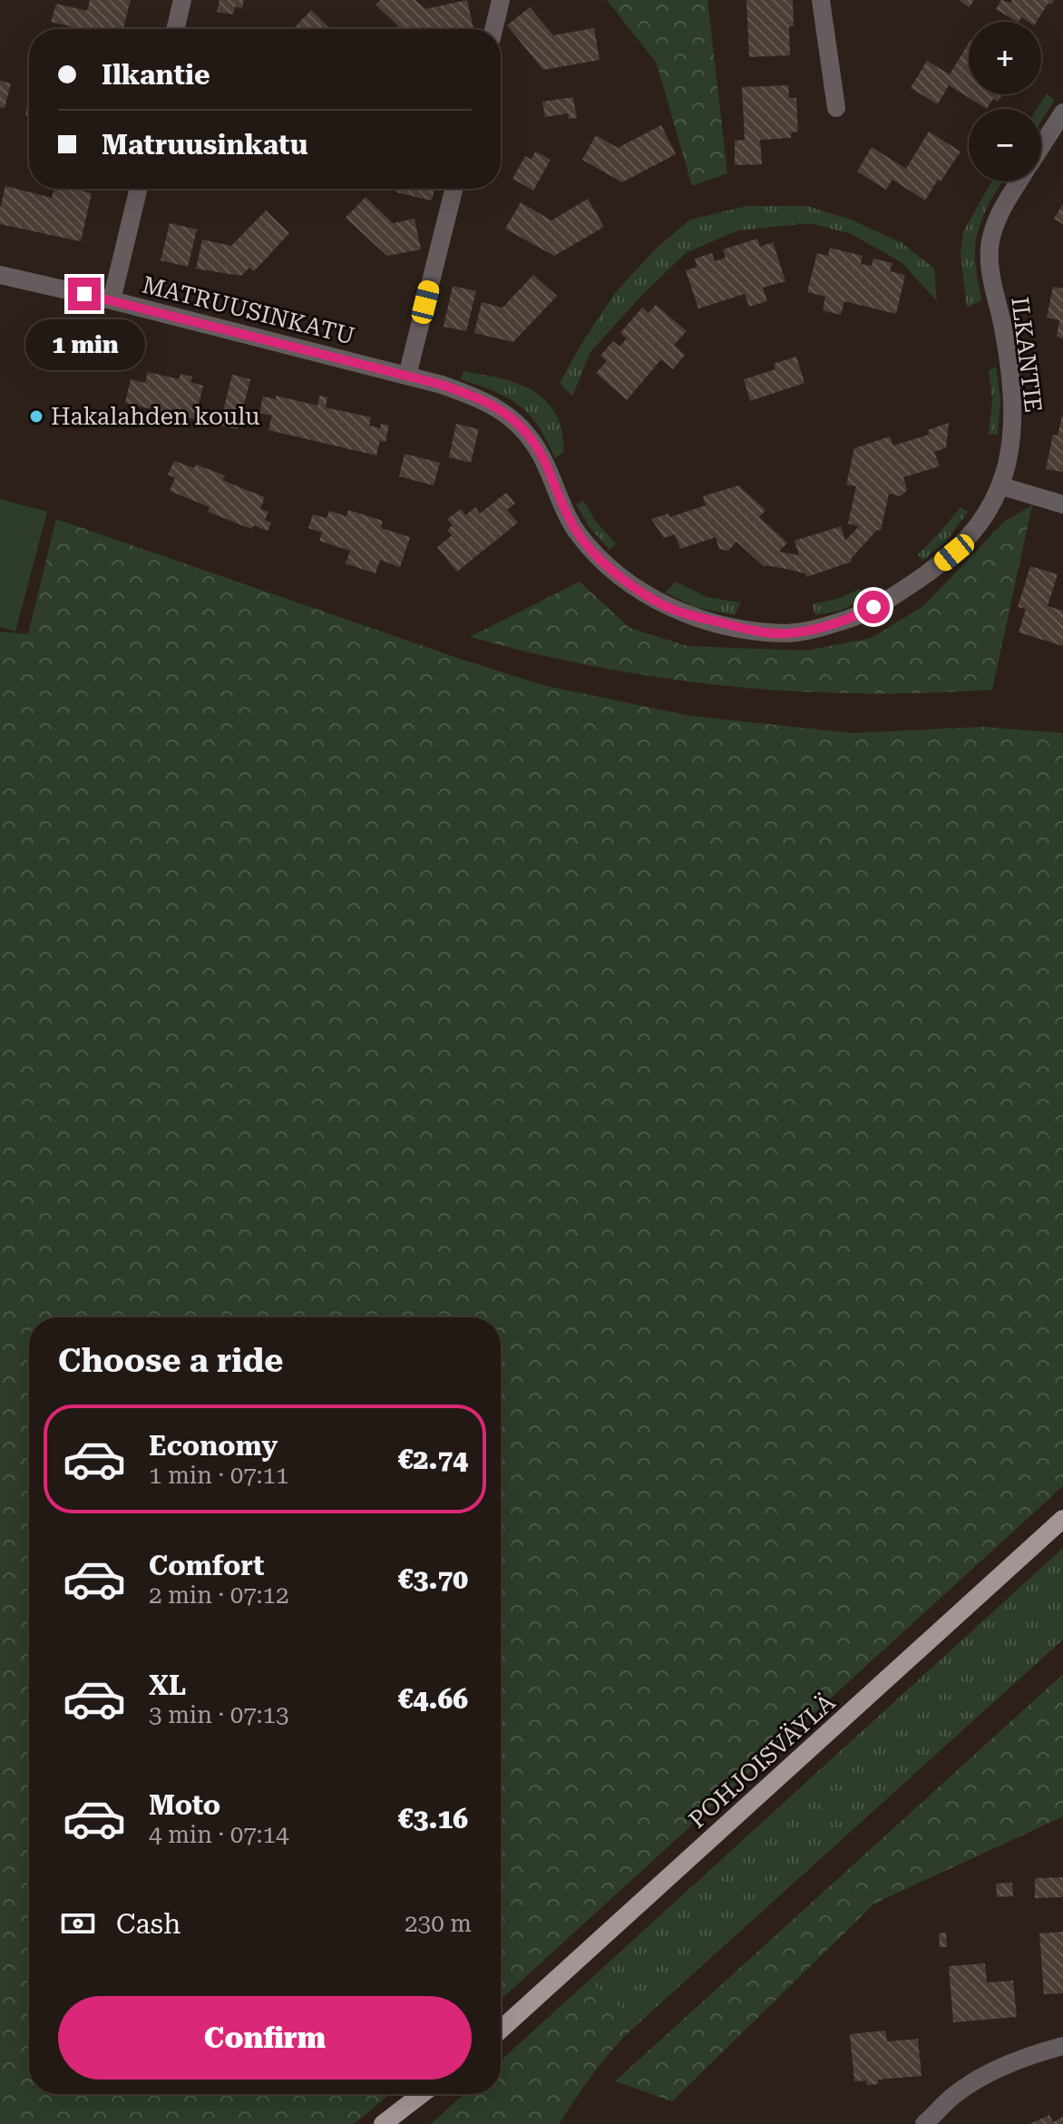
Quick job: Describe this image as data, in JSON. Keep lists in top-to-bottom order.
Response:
{
  "streets": {
    "main road": ["POHJOISVÄYLÄ"],
    "street": ["MATRUUSINKATU", "ILKANTIE"]
  },
  "crossings": [
    ["MATRUUSINKATU", "ILKANTIE"]
  ],
  "places": ["Hakalahden koulu"],
  "page": {
    "map_buttons": ["+", "−"],
    "banner": ["Ilkantie", "Matruusinkatu"],
    "bubble": "1 min",
    "heading": "Choose a ride",
    "list": [
      {
        "name": "Economy",
        "note": "1 min · 07:11",
        "value": "€2.74"
      },
      {
        "name": "Comfort",
        "note": "2 min · 07:12",
        "value": "€3.70"
      },
      {
        "name": "XL",
        "note": "3 min · 07:13",
        "value": "€4.66"
      },
      {
        "name": "Moto",
        "note": "4 min · 07:14",
        "value": "€3.16"
      }
    ],
    "pay": ["Cash", "230 m"],
    "buttons": "Confirm"
  }
}
